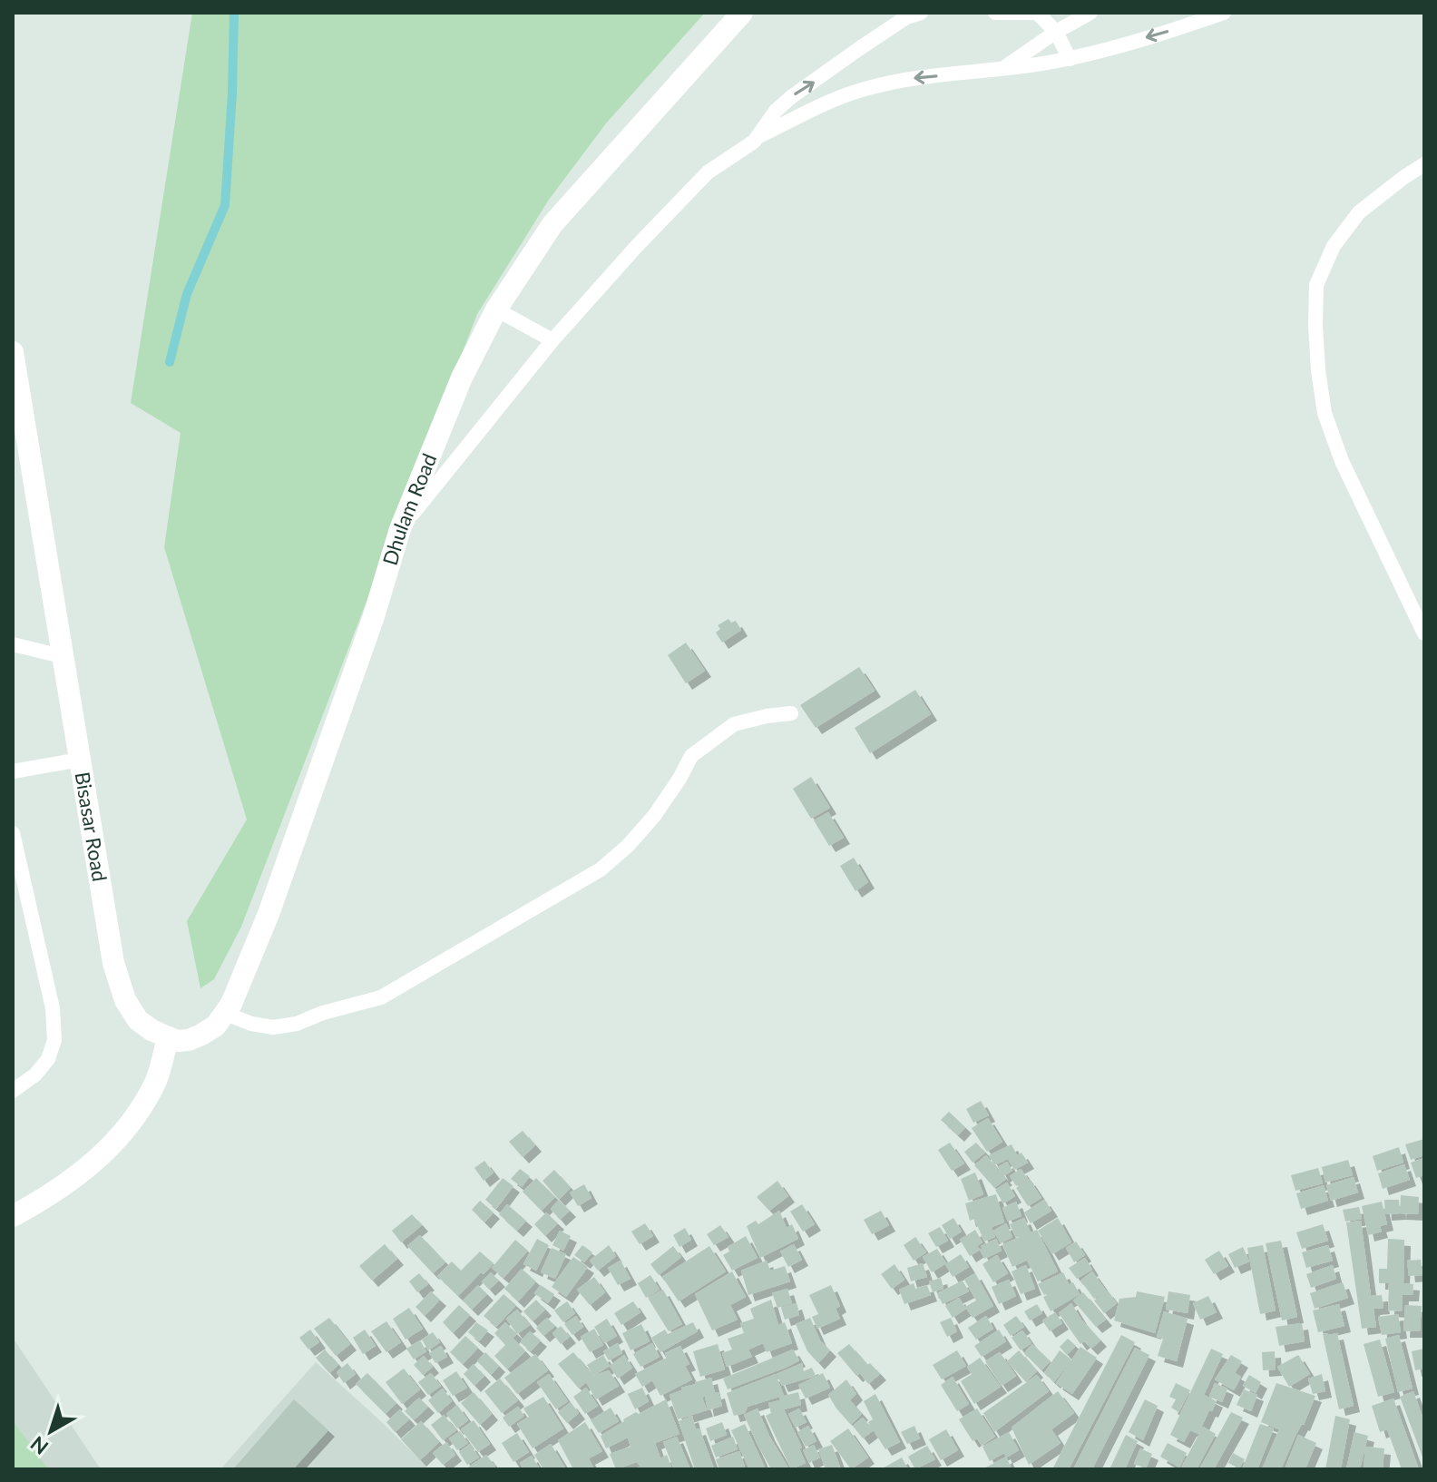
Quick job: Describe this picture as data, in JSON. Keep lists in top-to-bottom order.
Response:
{
  "streets": {
    "street": ["Dhulam Road", "Bisasar Road"]
  },
  "crossings": [
    ["Dhulam Road", "Bisasar Road"]
  ],
  "north": "bottom left"
}
